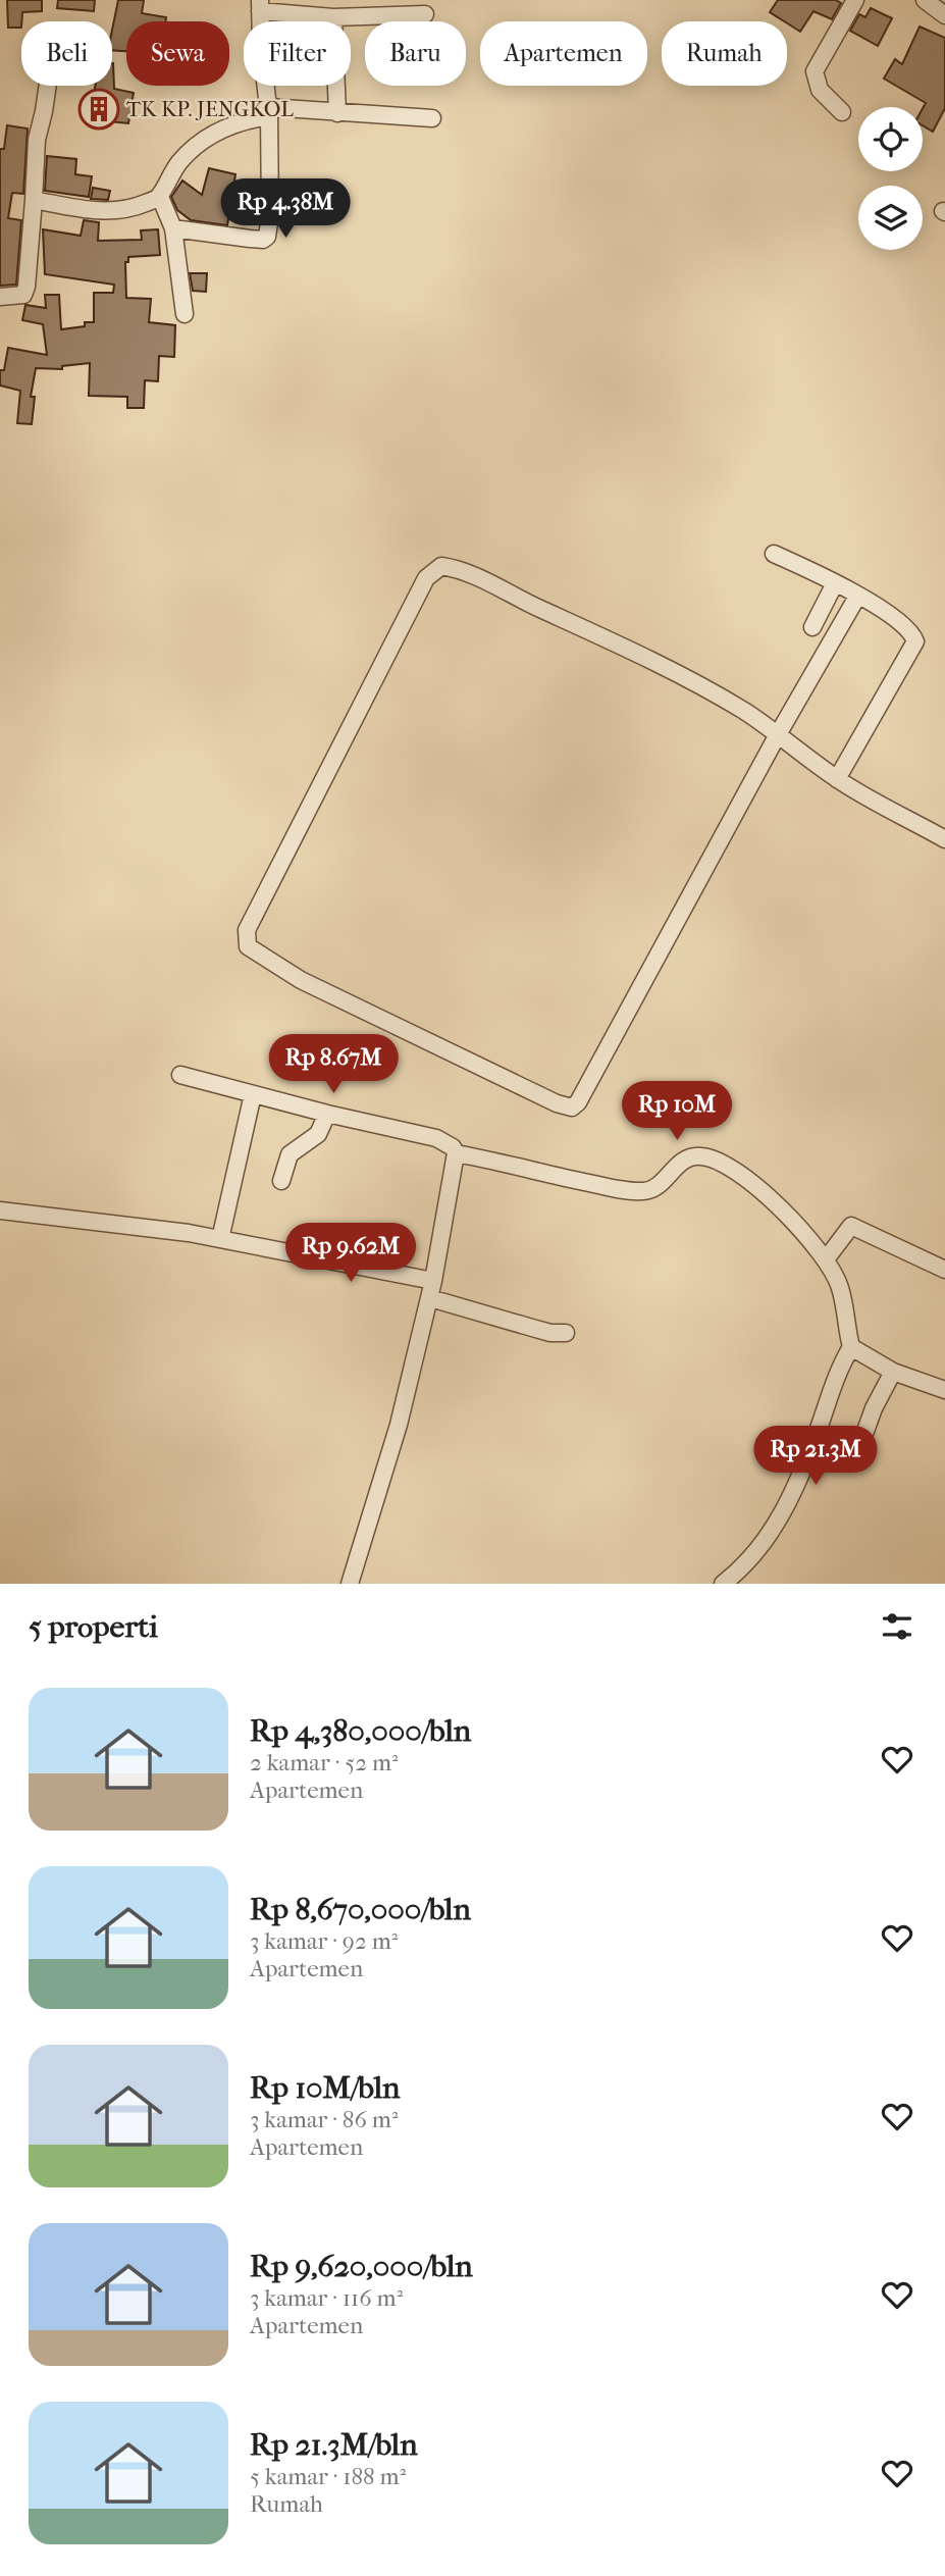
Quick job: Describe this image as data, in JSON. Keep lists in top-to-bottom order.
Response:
{
  "places": {
    "building": ["TK KP. JENGKOL"]
  },
  "page": {
    "chip": [
      "Beli",
      "Sewa",
      "Filter",
      "Baru",
      "Apartemen",
      "Rumah"
    ],
    "price": [
      "Rp 4.38M",
      "Rp 8.67M",
      "Rp 10M",
      "Rp 9.62M",
      "Rp 21.3M"
    ],
    "heading": "5 properti",
    "list": [
      {
        "name": "Rp 4,380,000/bln",
        "note": "2 kamar · 52 m² · Apartemen"
      },
      {
        "name": "Rp 8,670,000/bln",
        "note": "3 kamar · 92 m² · Apartemen"
      },
      {
        "name": "Rp 10M/bln",
        "note": "3 kamar · 86 m² · Apartemen"
      },
      {
        "name": "Rp 9,620,000/bln",
        "note": "3 kamar · 116 m² · Apartemen"
      },
      {
        "name": "Rp 21.3M/bln",
        "note": "5 kamar · 188 m² · Rumah"
      }
    ]
  }
}
